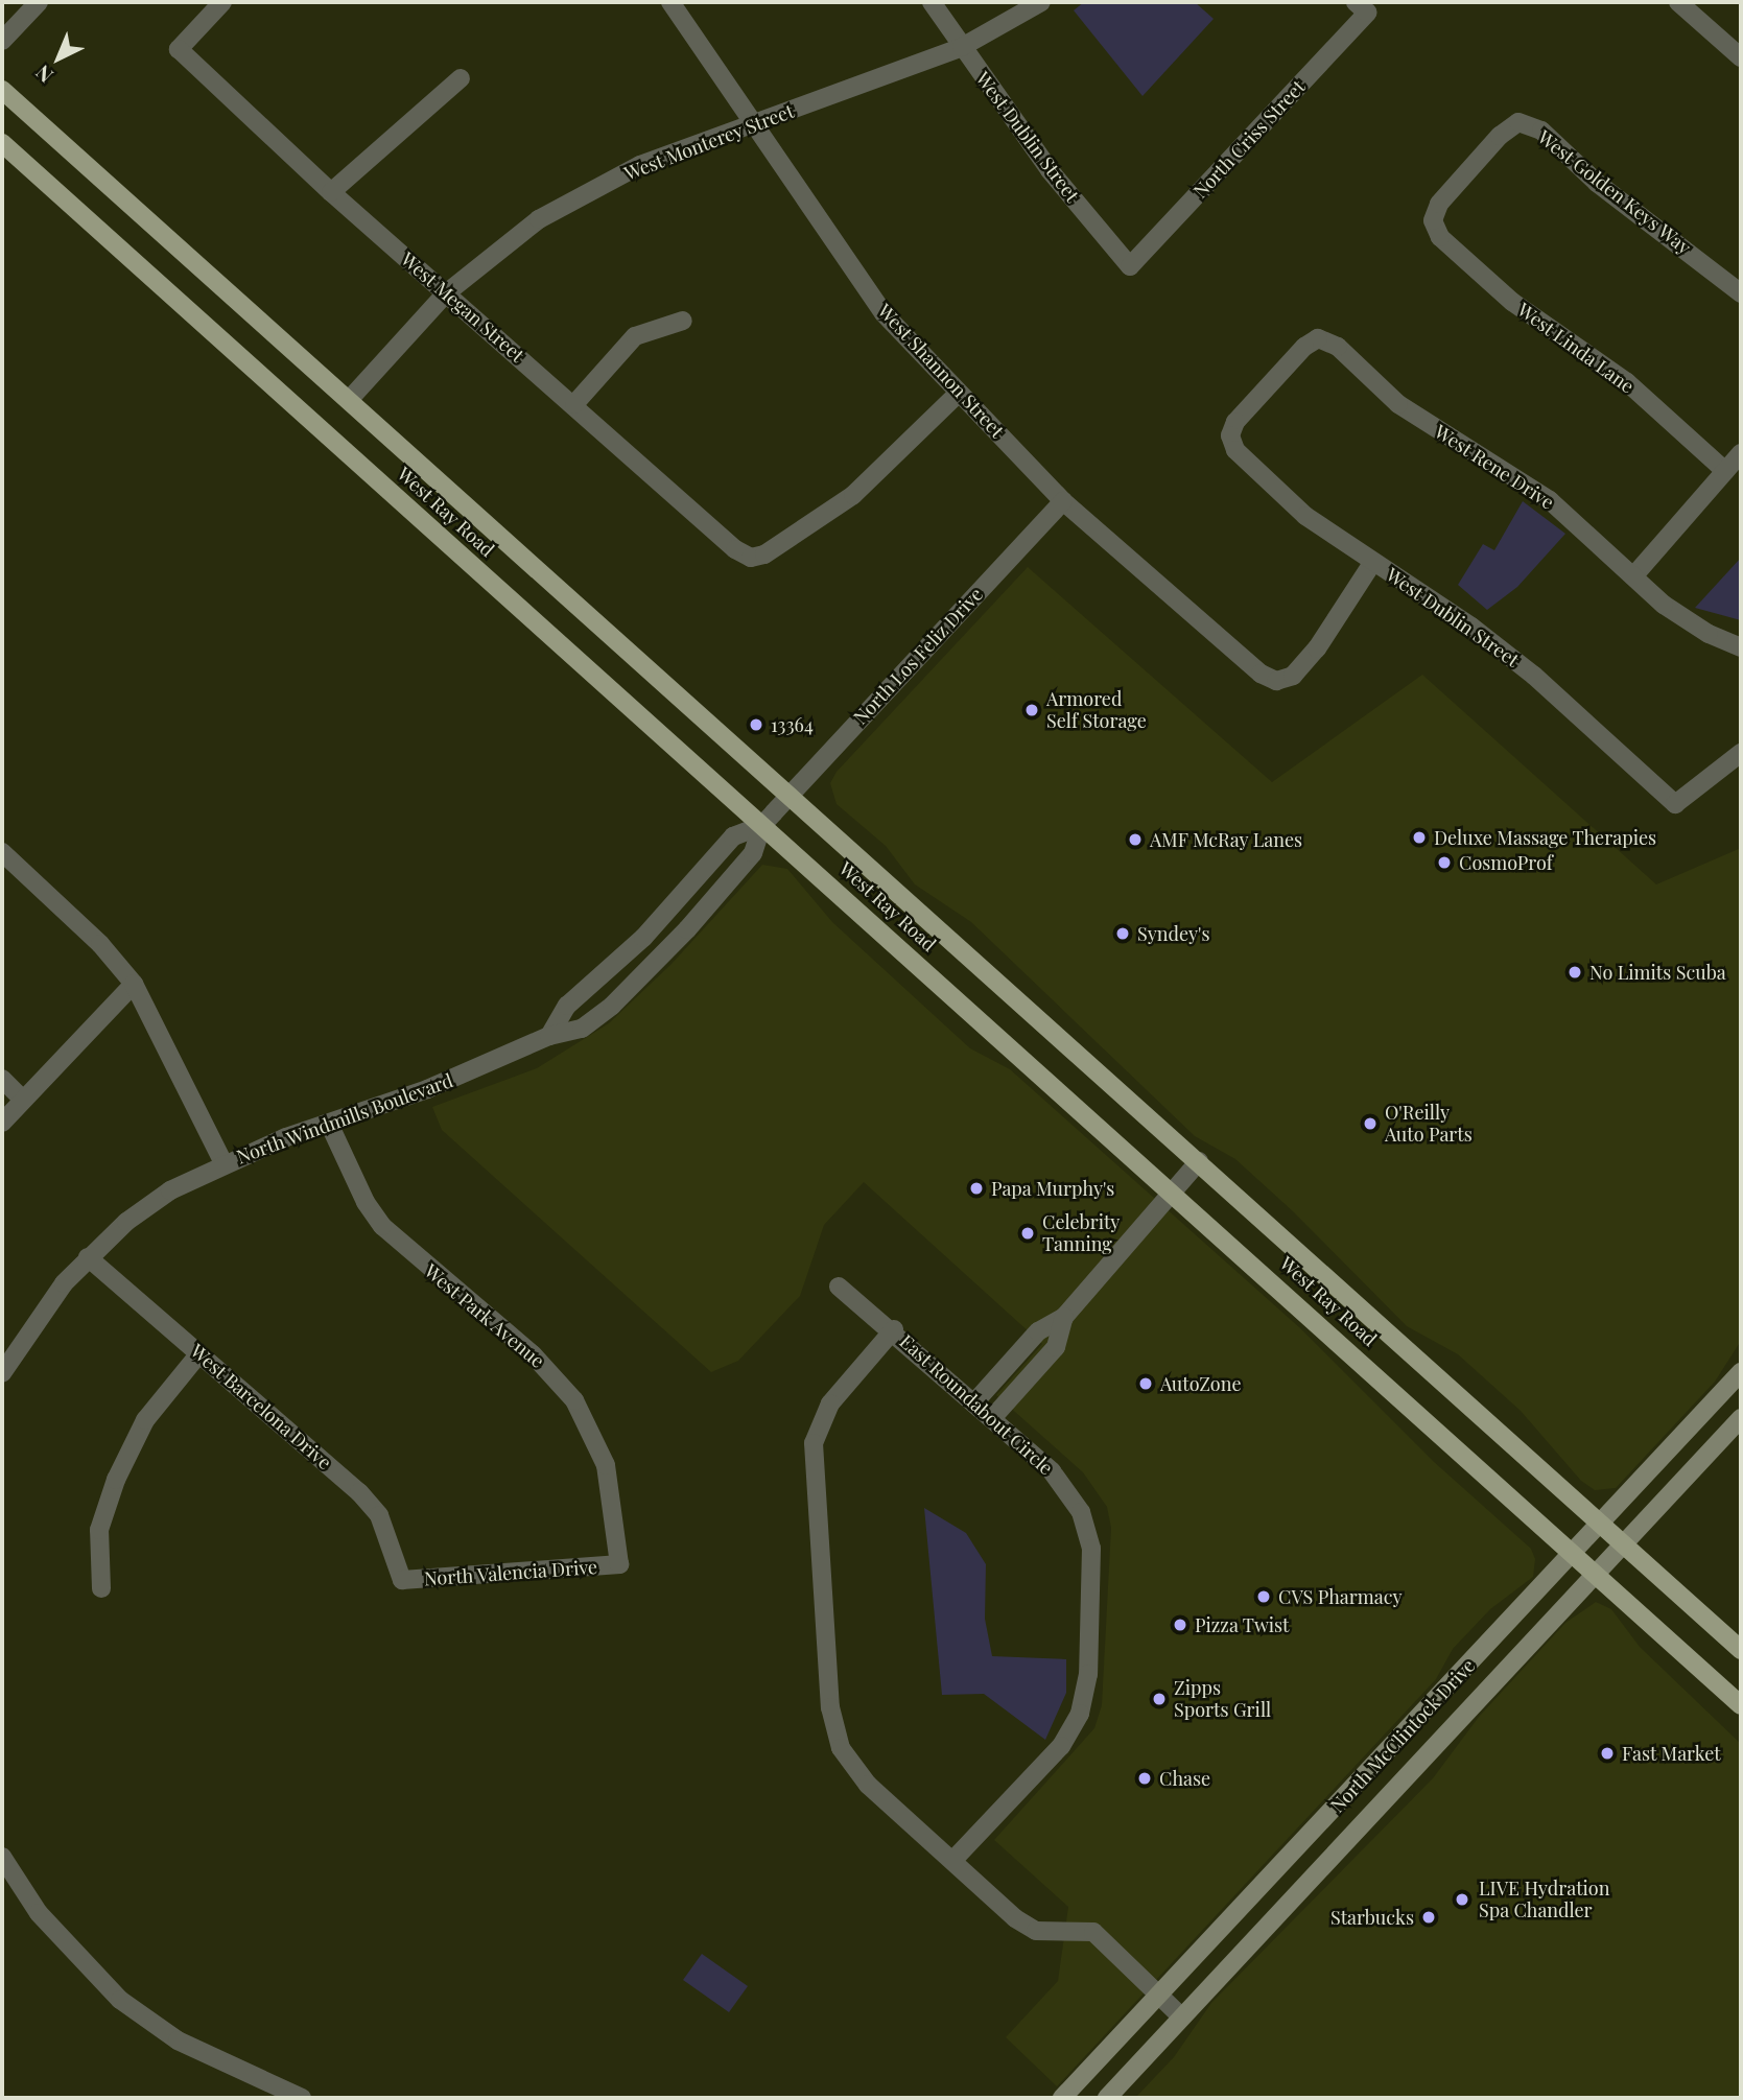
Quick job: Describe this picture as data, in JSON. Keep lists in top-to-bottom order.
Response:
{
  "streets": {
    "main road": ["West Ray Road", "North McClintock Drive"],
    "street": [
      "West Dublin Street",
      "North Criss Street",
      "West Monterey Street",
      "West Golden Keys Way",
      "West Megan Street",
      "West Linda Lane",
      "West Shannon Street",
      "West Rene Drive",
      "North Los Feliz Drive",
      "North Windmills Boulevard",
      "West Park Avenue",
      "East Roundabout Circle",
      "West Barcelona Drive",
      "North Valencia Drive"
    ]
  },
  "crossings": [
    ["West Dublin Street", "North Criss Street"],
    ["West Dublin Street", "West Monterey Street"],
    ["West Dublin Street", "West Shannon Street"],
    ["West Dublin Street", "West Rene Drive"],
    ["West Monterey Street", "West Megan Street"],
    ["West Monterey Street", "West Shannon Street"],
    ["West Monterey Street", "West Ray Road"],
    ["West Golden Keys Way", "West Linda Lane"],
    ["West Megan Street", "West Shannon Street"],
    ["West Shannon Street", "North Los Feliz Drive"],
    ["West Ray Road", "North Los Feliz Drive"],
    ["West Ray Road", "North Windmills Boulevard"],
    ["West Ray Road", "North McClintock Drive"],
    ["North Los Feliz Drive", "North Windmills Boulevard"],
    ["North Windmills Boulevard", "West Park Avenue"],
    ["North Windmills Boulevard", "West Barcelona Drive"],
    ["West Park Avenue", "North Valencia Drive"],
    ["East Roundabout Circle", "North McClintock Drive"],
    ["West Barcelona Drive", "North Valencia Drive"]
  ],
  "places": [
    "Armored Self Storage",
    "13364",
    "Deluxe Massage Therapies",
    "AMF McRay Lanes",
    "CosmoProf",
    "Syndey's",
    "No Limits Scuba",
    "O'Reilly Auto Parts",
    "Papa Murphy's",
    "Celebrity Tanning",
    "AutoZone",
    "CVS Pharmacy",
    "Pizza Twist",
    "Zipps Sports Grill",
    "Fast Market",
    "Chase",
    "LIVE Hydration Spa Chandler",
    "Starbucks"
  ],
  "north": "bottom left"
}
